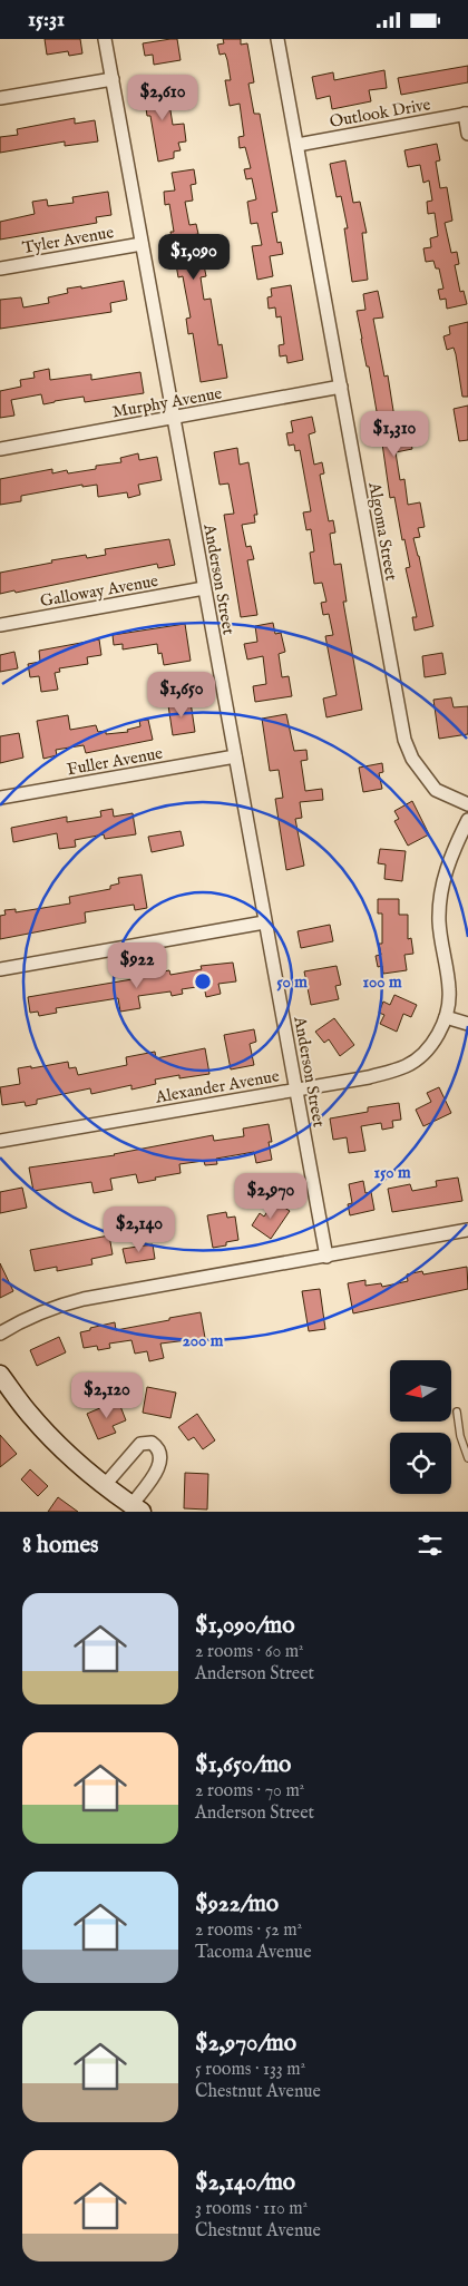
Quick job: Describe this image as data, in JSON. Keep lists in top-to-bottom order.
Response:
{
  "streets": {
    "street": [
      "Outlook Drive",
      "Tyler Avenue",
      "Murphy Avenue",
      "Algoma Street",
      "Anderson Street",
      "Galloway Avenue",
      "Fuller Avenue",
      "Alexander Avenue"
    ]
  },
  "crossings": [
    ["Outlook Drive", "Algoma Street"],
    ["Tyler Avenue", "Anderson Street"],
    ["Murphy Avenue", "Algoma Street"],
    ["Murphy Avenue", "Anderson Street"],
    ["Anderson Street", "Galloway Avenue"],
    ["Anderson Street", "Fuller Avenue"],
    ["Anderson Street", "Alexander Avenue"]
  ],
  "north": "left",
  "page": {
    "status": "15:31",
    "price": [
      "$2,610",
      "$1,090",
      "$1,310",
      "$1,650",
      "$922",
      "$2,970",
      "$2,140",
      "$2,120"
    ],
    "heading": "8 homes",
    "list": [
      {
        "name": "$1,090/mo",
        "note": "2 rooms · 60 m² · Anderson Street"
      },
      {
        "name": "$1,650/mo",
        "note": "2 rooms · 70 m² · Anderson Street"
      },
      {
        "name": "$922/mo",
        "note": "2 rooms · 52 m² · Tacoma Avenue"
      },
      {
        "name": "$2,970/mo",
        "note": "5 rooms · 133 m² · Chestnut Avenue"
      },
      {
        "name": "$2,140/mo",
        "note": "3 rooms · 110 m² · Chestnut Avenue"
      }
    ]
  },
  "rings": [
    "50 m",
    "100 m",
    "150 m",
    "200 m"
  ]
}
